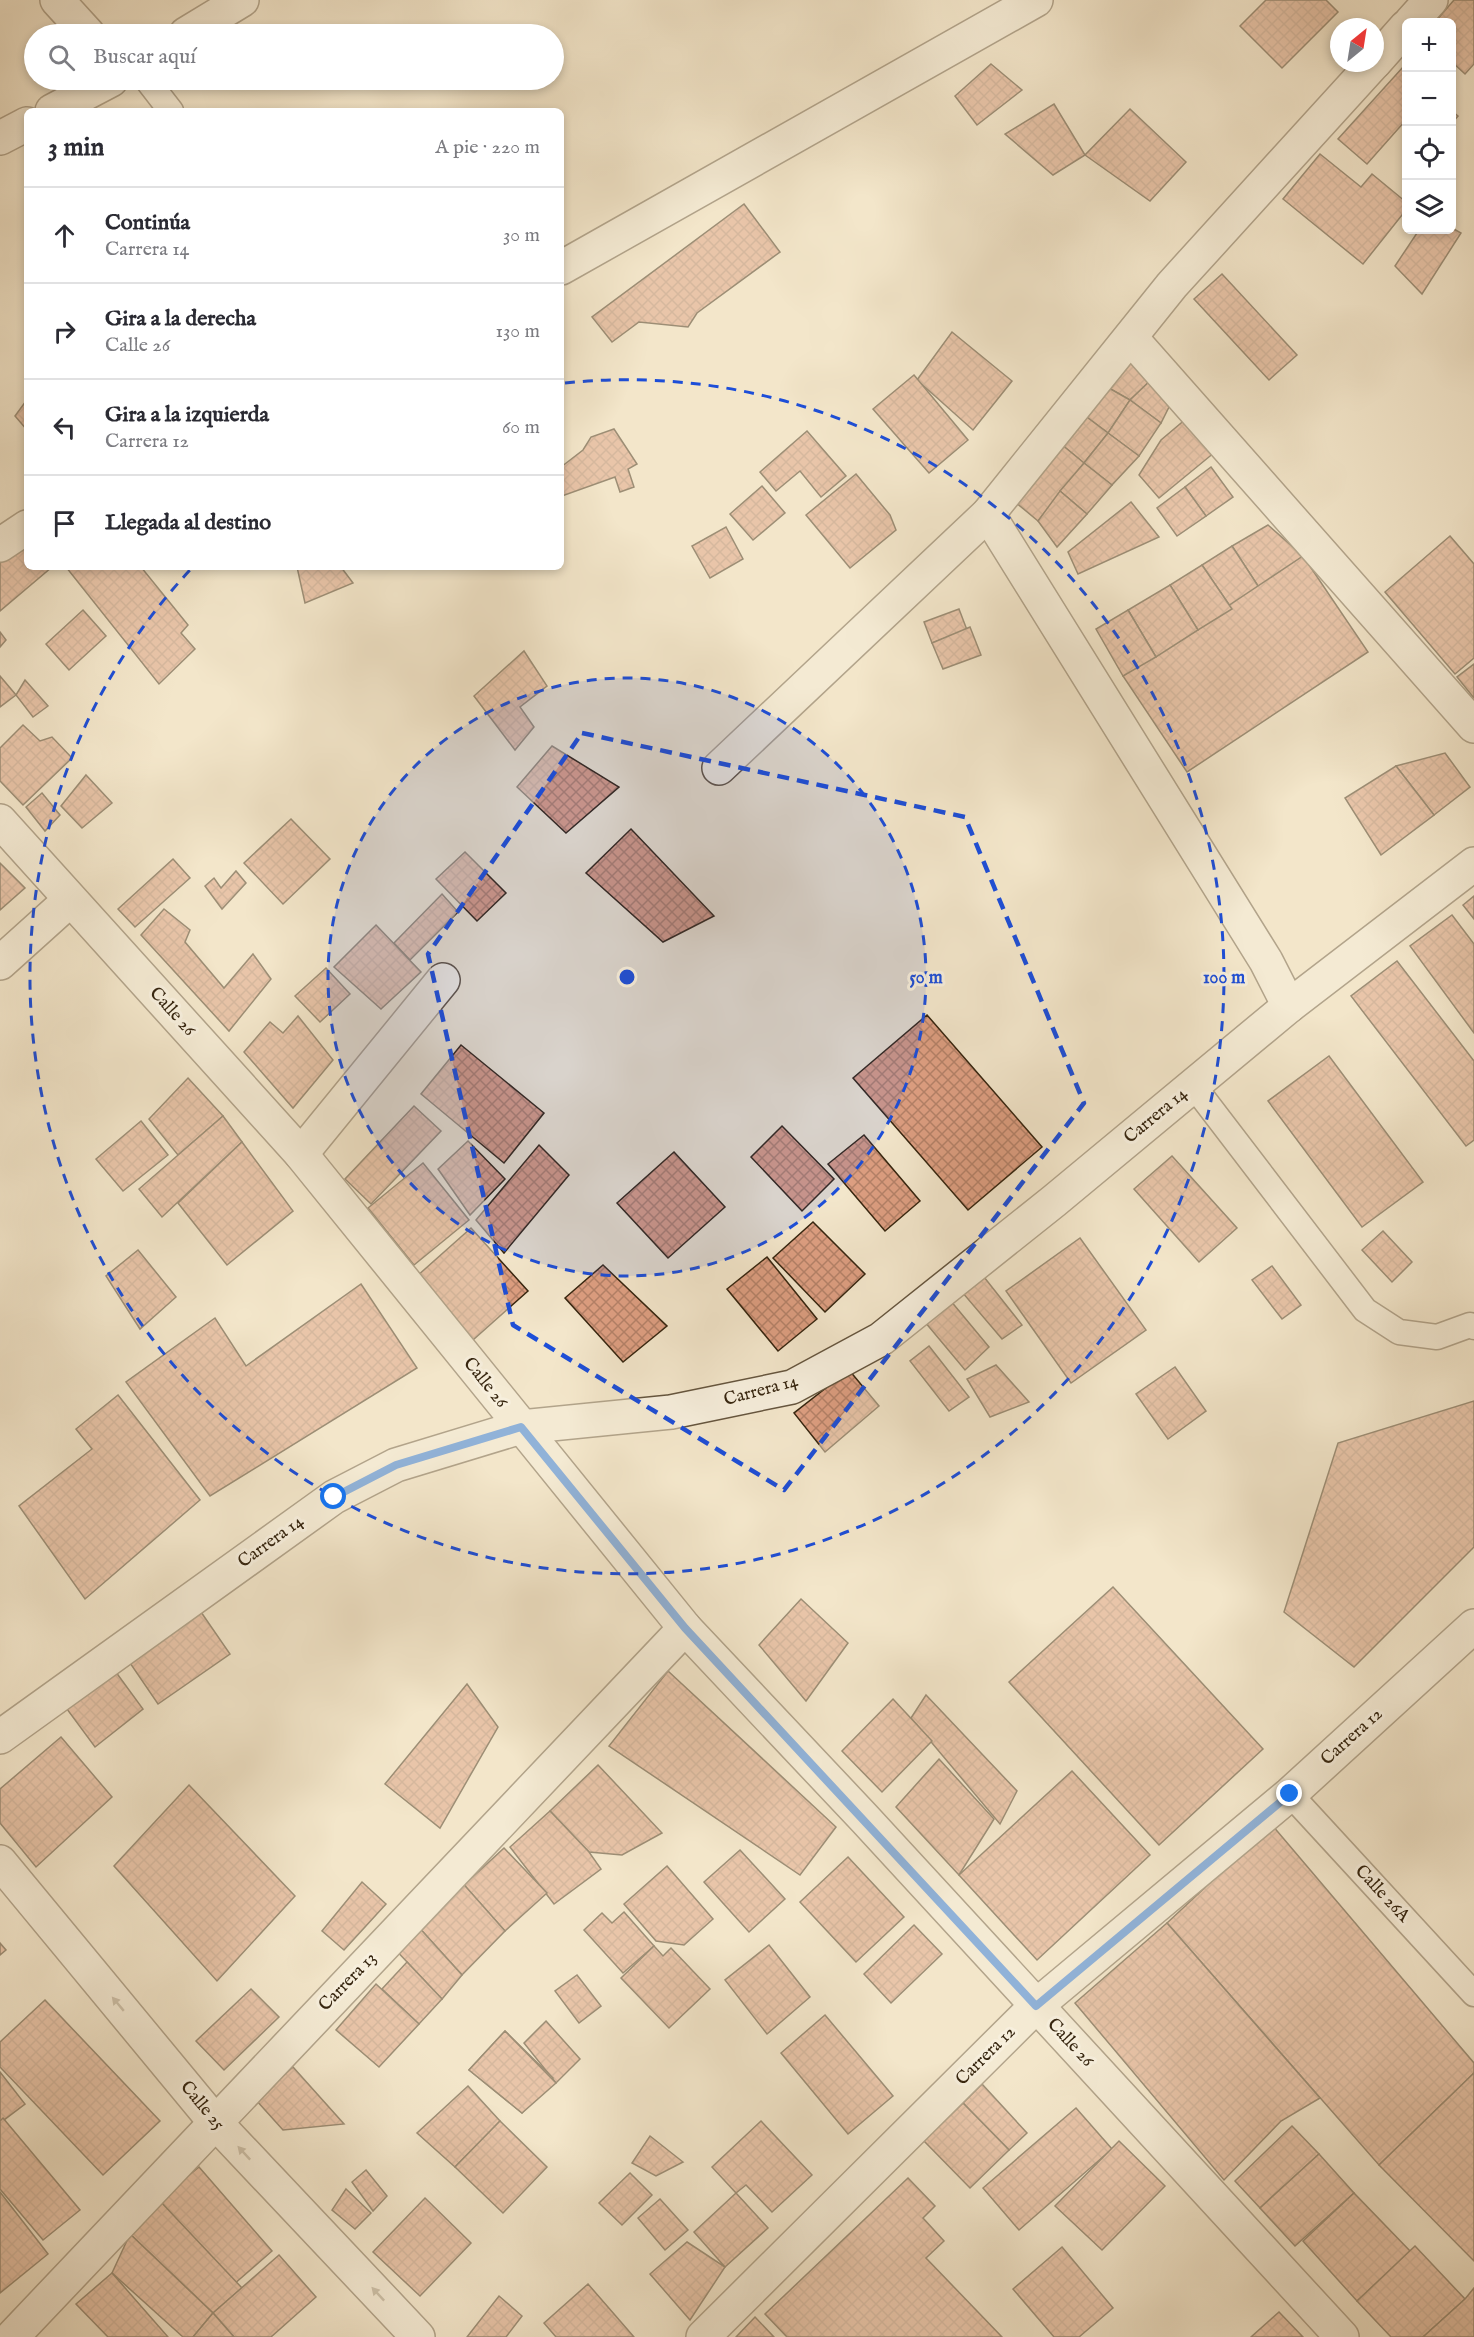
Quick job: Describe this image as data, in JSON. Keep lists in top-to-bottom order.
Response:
{
  "streets": {
    "street": [
      "Calle 26",
      "Carrera 14",
      "Carrera 12",
      "Carrera 13",
      "Calle 25"
    ],
    "lane": ["Calle 26A"]
  },
  "crossings": [
    ["Calle 26", "Carrera 14"],
    ["Calle 26", "Carrera 12"],
    ["Calle 26", "Carrera 13"],
    ["Carrera 12", "Calle 26A"],
    ["Carrera 13", "Calle 25"]
  ],
  "one_way": ["Calle 25"],
  "north": "top right",
  "page": {
    "map_buttons": ["+", "−"],
    "search": "Buscar aquí",
    "heading": ["3 min", "A pie · 220 m"],
    "list": [
      ["Continúa", "Carrera 14", "30 m"],
      ["Gira a la derecha", "Calle 26", "130 m"],
      ["Gira a la izquierda", "Carrera 12", "60 m"],
      "Llegada al destino"
    ]
  },
  "rings": ["50 m", "100 m"]
}
